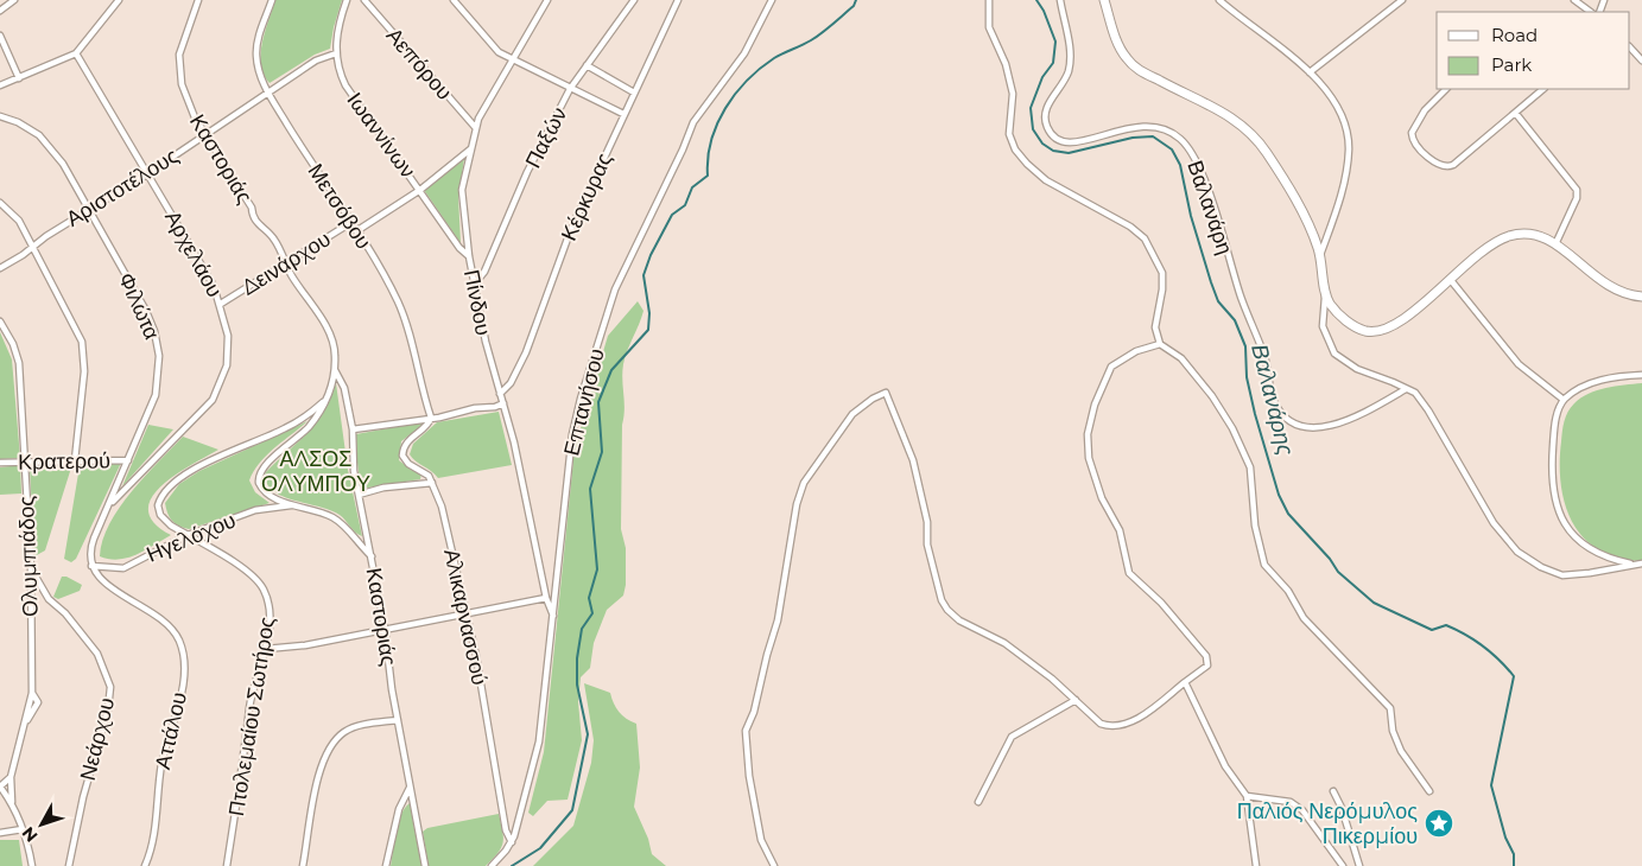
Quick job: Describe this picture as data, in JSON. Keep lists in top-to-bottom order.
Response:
{
  "streets": {
    "street": [
      "Αεπόρου",
      "Ιωαννίνων",
      "Παξών",
      "Καστοριάς",
      "Αριστοτέλους",
      "Κέρκυρας",
      "Μετσόβου",
      "Βαλανάρη",
      "Αρχελάου",
      "Δεινάρχου",
      "Πίνδου",
      "Φιλώτα",
      "Επτανήσου",
      "Κρατερού",
      "Ηγελόχου",
      "Ολυμπιάδος",
      "Αλικαρνασσού",
      "Πτολεμαίου Σωτήρος",
      "Αττάλου",
      "Νεάρχου"
    ]
  },
  "crossings": [
    ["Αεπόρου", "Πίνδου"],
    ["Ιωαννίνων", "Αριστοτέλους"],
    ["Ιωαννίνων", "Δεινάρχου"],
    ["Ιωαννίνων", "Πίνδου"],
    ["Παξών", "Πίνδου"],
    ["Καστοριάς", "Αριστοτέλους"],
    ["Καστοριάς", "Δεινάρχου"],
    ["Καστοριάς", "Ηγελόχου"],
    ["Καστοριάς", "Πτολεμαίου Σωτήρος"],
    ["Αριστοτέλους", "Μετσόβου"],
    ["Αριστοτέλους", "Αρχελάου"],
    ["Αριστοτέλους", "Φιλώτα"],
    ["Κέρκυρας", "Πίνδου"],
    ["Μετσόβου", "Δεινάρχου"],
    ["Μετσόβου", "Αλικαρνασσού"],
    ["Αρχελάου", "Δεινάρχου"],
    ["Αρχελάου", "Φιλώτα"],
    ["Δεινάρχου", "Πίνδου"],
    ["Πίνδου", "Επτανήσου"],
    ["Φιλώτα", "Κρατερού"],
    ["Φιλώτα", "Ηγελόχου"],
    ["Φιλώτα", "Αττάλου"],
    ["Επτανήσου", "Αλικαρνασσού"],
    ["Κρατερού", "Ολυμπιάδος"],
    ["Ηγελόχου", "Πτολεμαίου Σωτήρος"],
    ["Ηγελόχου", "Αττάλου"],
    ["Ολυμπιάδος", "Νεάρχου"]
  ],
  "water": ["Βαλανάρης"],
  "parks": ["ΑΛΣΟΣ ΟΛΥΜΠΟΥ"],
  "places": {
    "place": ["Παλιός Νερόμυλος Πικερμίου"]
  },
  "legend": ["Road", "Park"],
  "north": "bottom left"
}
